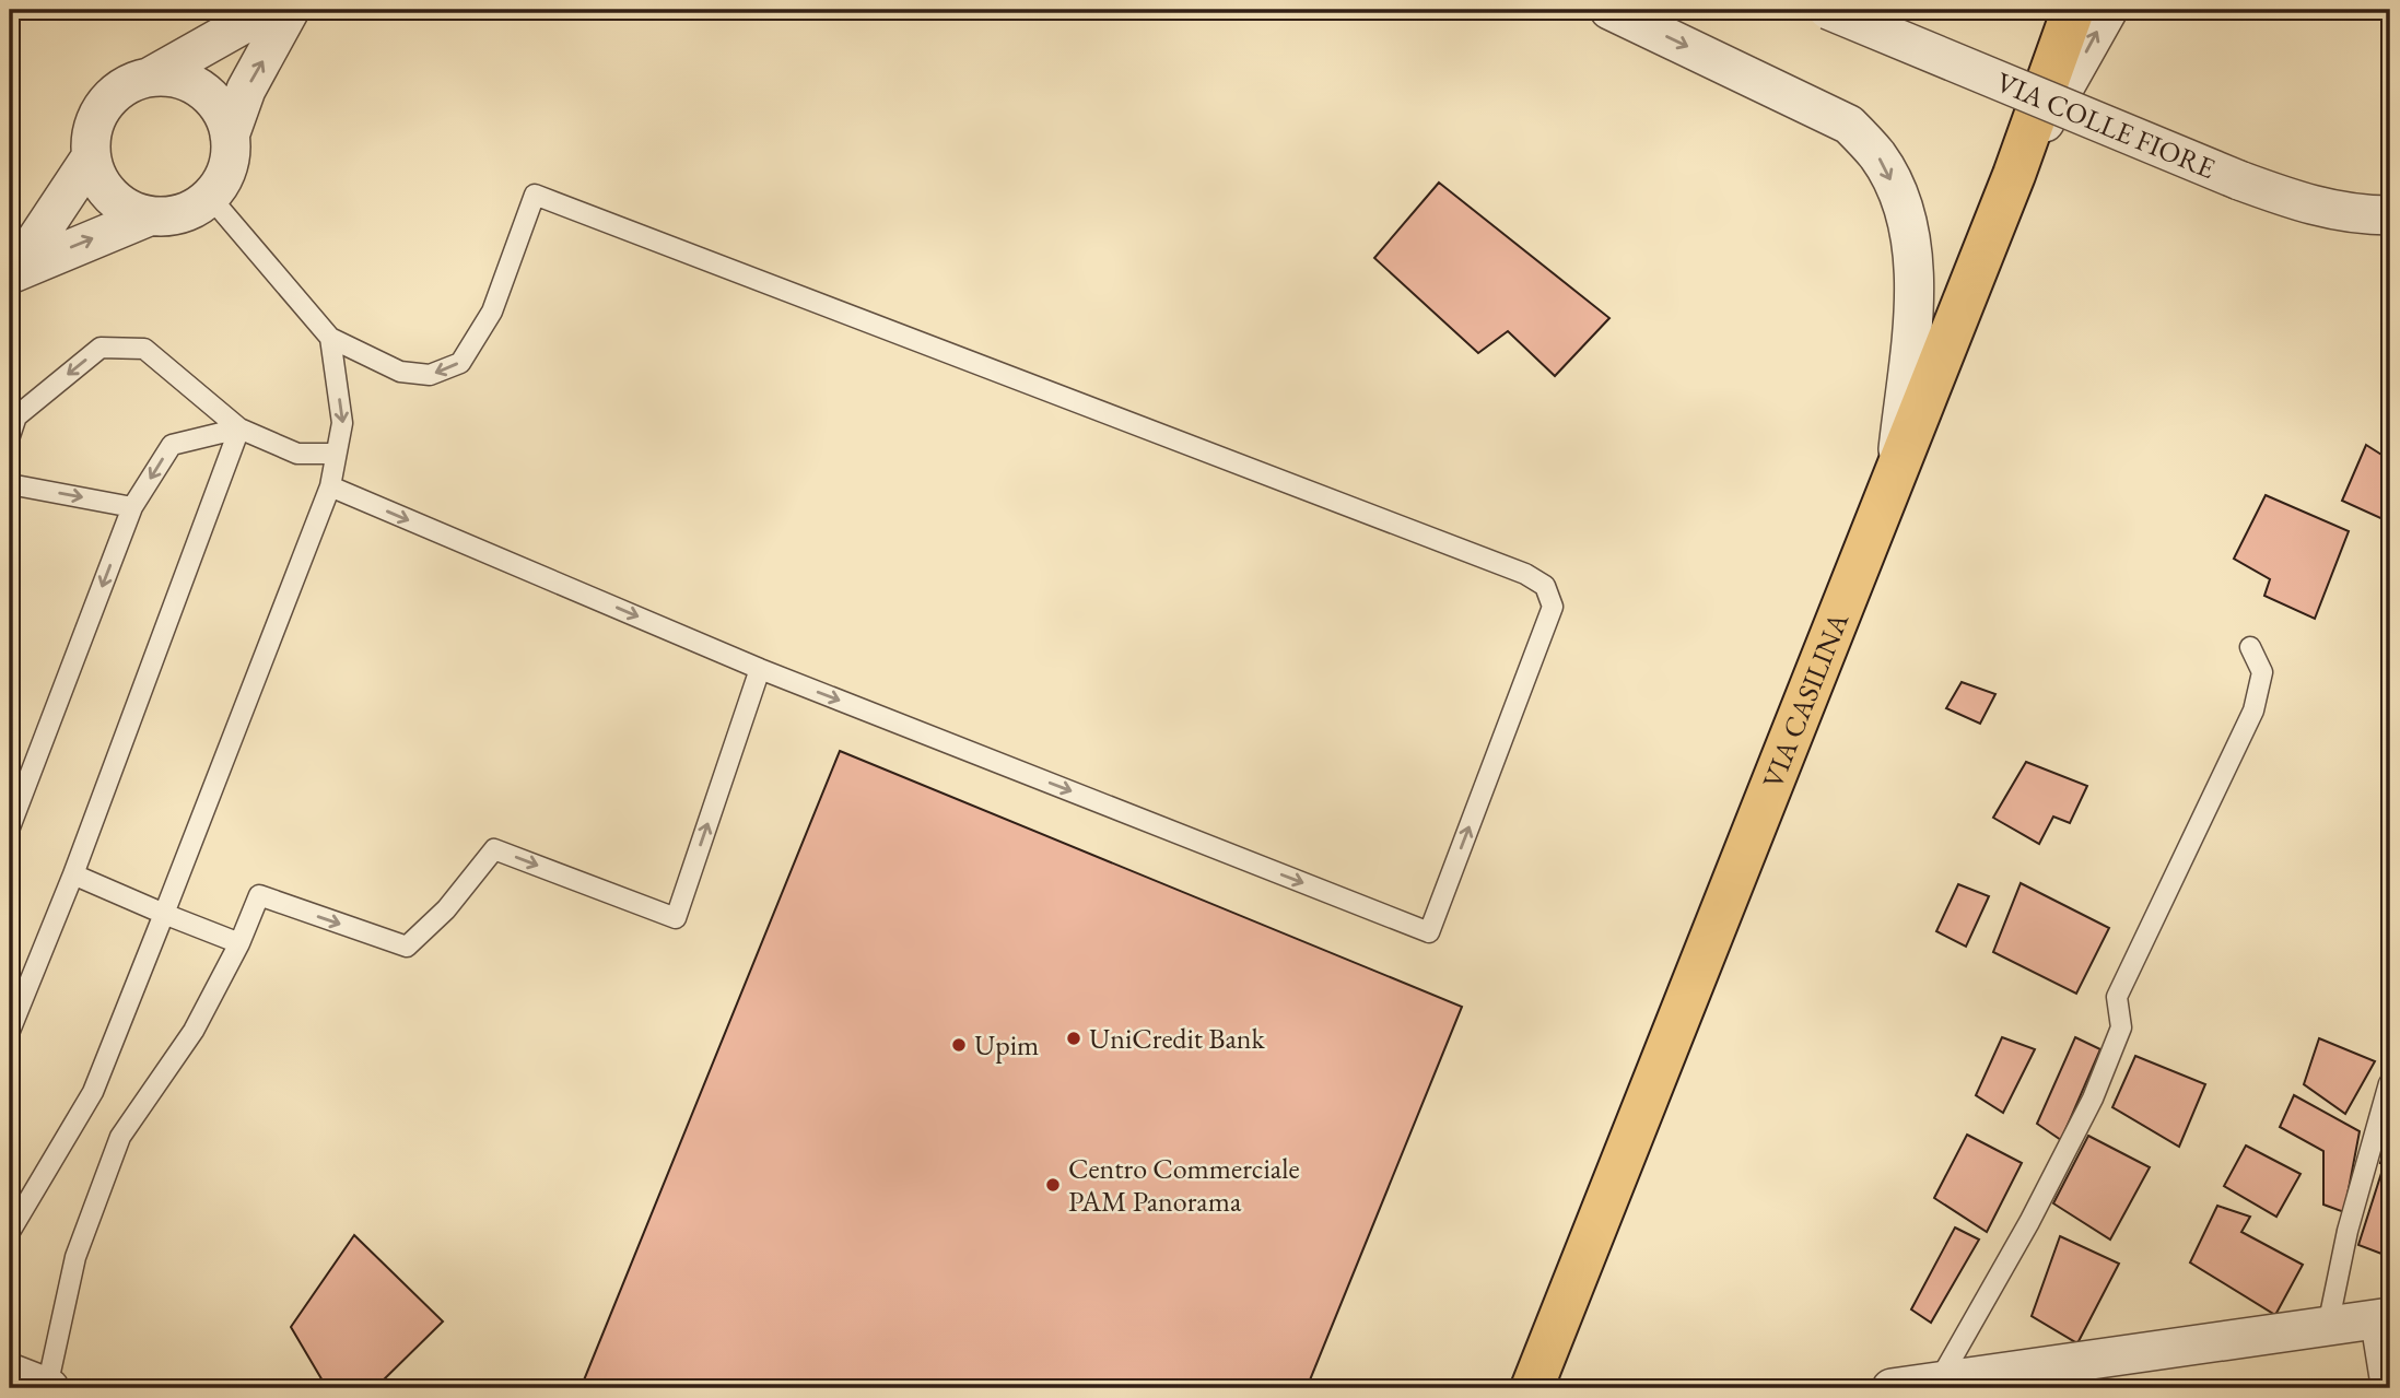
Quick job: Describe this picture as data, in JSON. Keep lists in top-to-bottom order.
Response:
{
  "streets": {
    "main road": ["VIA CASILINA"],
    "street": ["VIA COLLE FIORE"]
  },
  "places": ["UniCredit Bank", "Upim", "Centro Commerciale PAM Panorama"]
}
